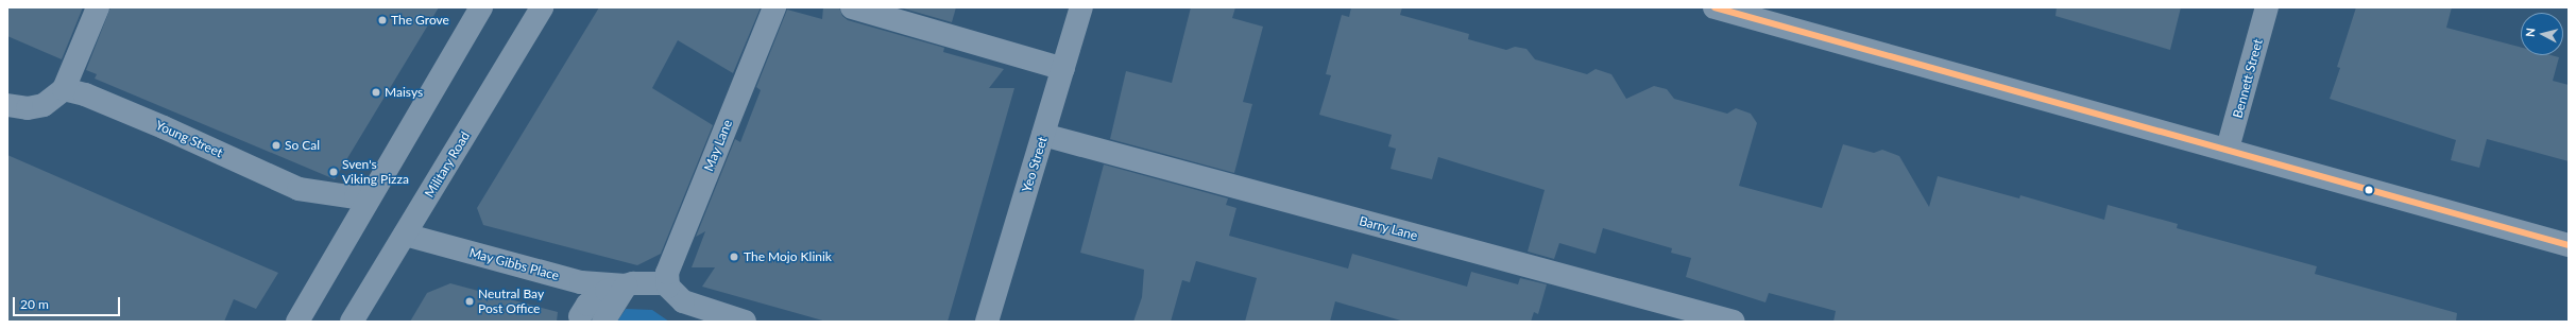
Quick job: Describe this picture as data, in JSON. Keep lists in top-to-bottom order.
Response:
{
  "streets": {
    "main road": [
      "Bennett Street",
      "Young Street",
      "May Lane",
      "Military Road",
      "Yeo Street",
      "Barry Lane",
      "May Gibbs Place"
    ]
  },
  "crossings": [
    ["May Lane", "May Gibbs Place"],
    ["Military Road", "May Gibbs Place"],
    ["Yeo Street", "Barry Lane"]
  ],
  "places": [
    "The Grove",
    "Maisys",
    "So Cal",
    "Sven's Viking Pizza",
    "The Mojo Klinik",
    "Neutral Bay Post Office"
  ],
  "scale_bar": "20 m",
  "north": "left"
}
